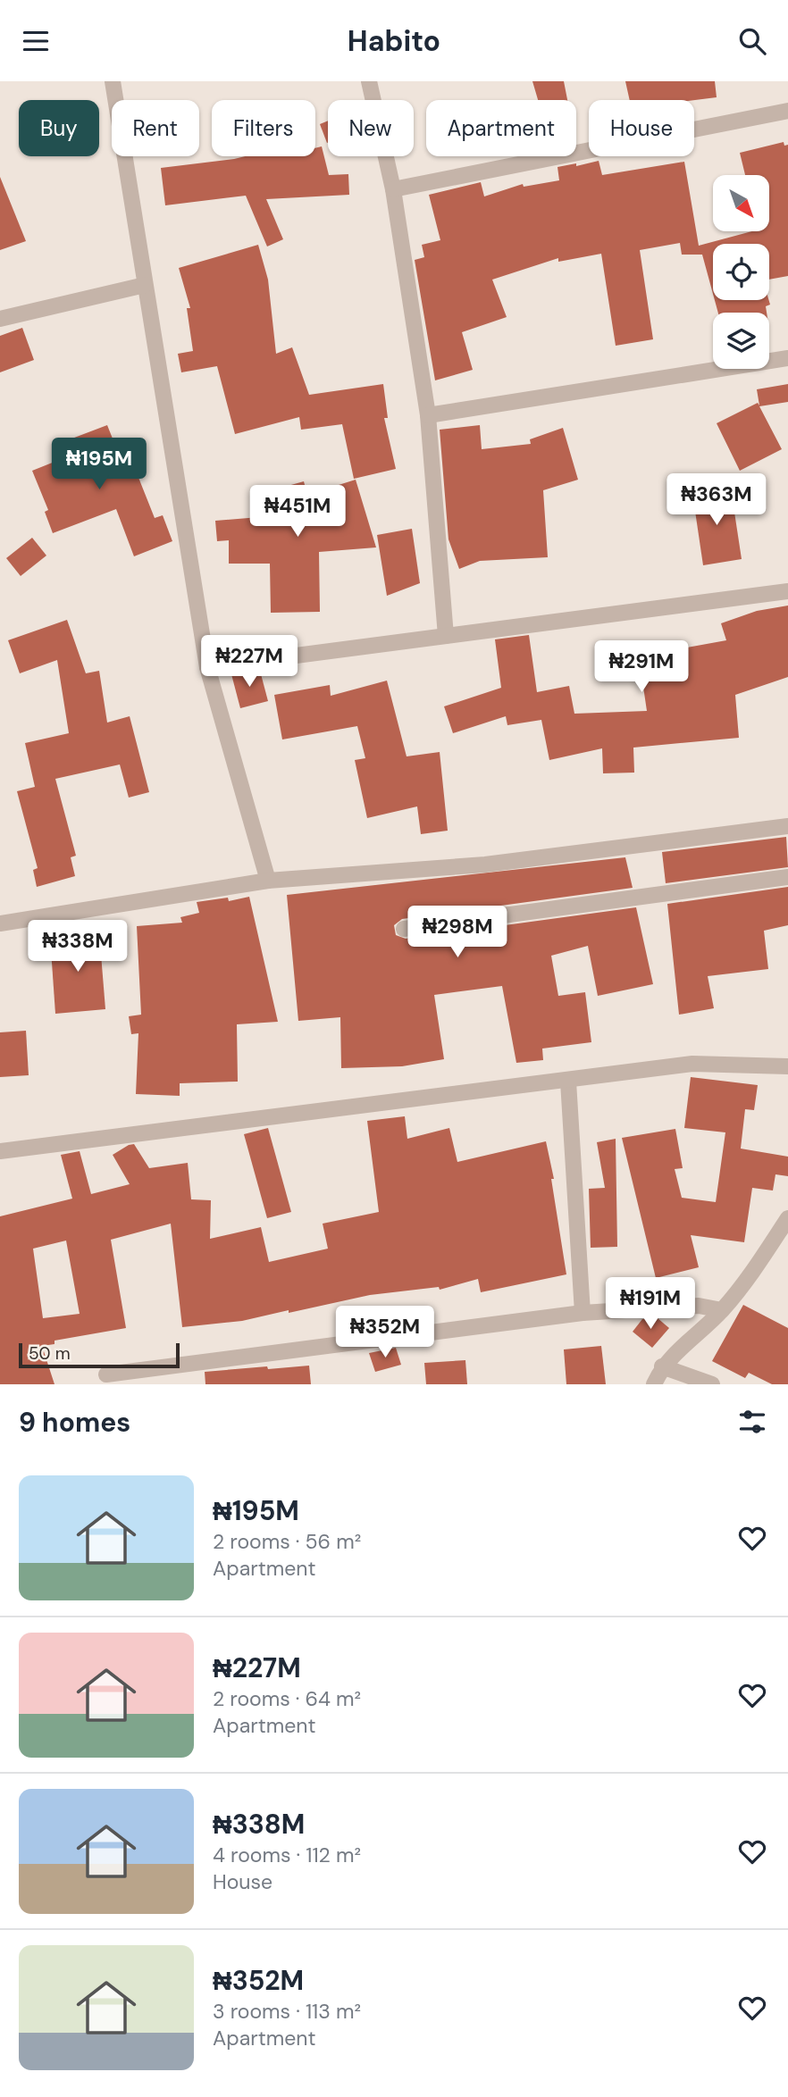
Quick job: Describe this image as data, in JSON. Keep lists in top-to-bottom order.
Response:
{
  "scale_bar": "50 m",
  "north": "bottom right",
  "page": {
    "header": "Habito",
    "chip": [
      "Buy",
      "Rent",
      "Filters",
      "New",
      "Apartment",
      "House"
    ],
    "price": [
      "₦195M",
      "₦363M",
      "₦451M",
      "₦227M",
      "₦291M",
      "₦298M",
      "₦338M",
      "₦191M",
      "₦352M"
    ],
    "scale": "50 m",
    "heading": "9 homes",
    "list": [
      {
        "name": "₦195M",
        "note": "2 rooms · 56 m² · Apartment"
      },
      {
        "name": "₦227M",
        "note": "2 rooms · 64 m² · Apartment"
      },
      {
        "name": "₦338M",
        "note": "4 rooms · 112 m² · House"
      },
      {
        "name": "₦352M",
        "note": "3 rooms · 113 m² · Apartment"
      }
    ]
  }
}
